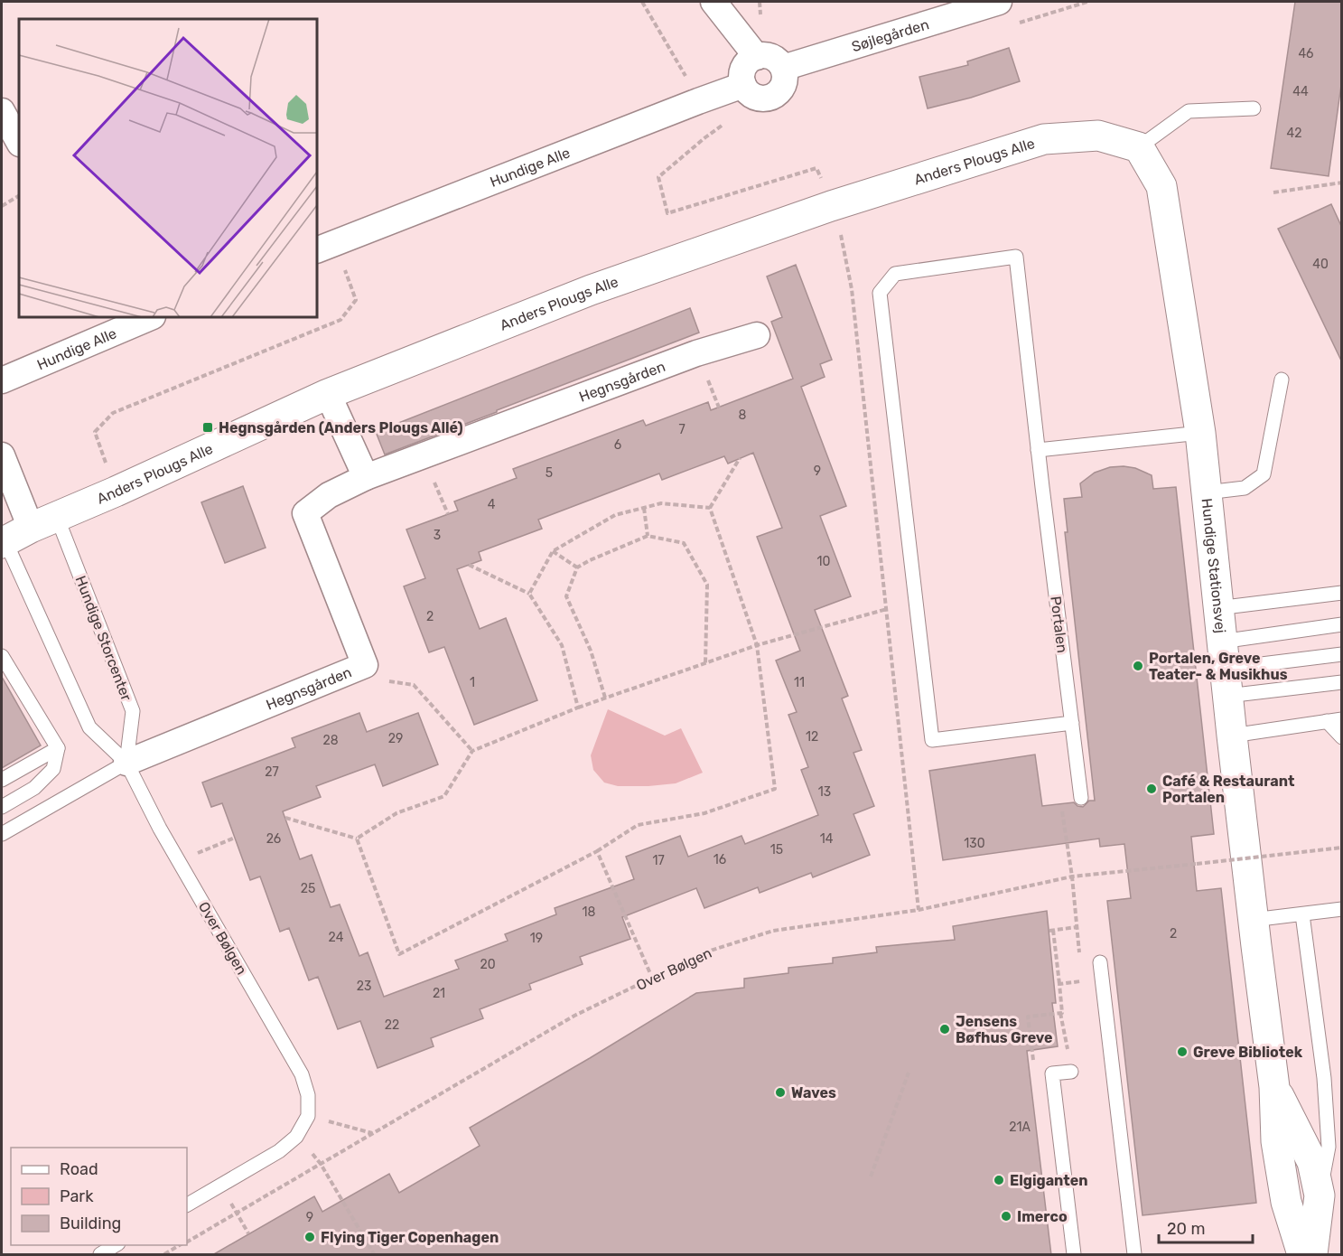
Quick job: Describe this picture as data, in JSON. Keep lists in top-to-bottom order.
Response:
{
  "streets": {
    "street": [
      "Søjlegården",
      "Anders Plougs Alle",
      "Hundige Alle",
      "Hegnsgården",
      "Hundige Stationsvej"
    ],
    "lane": ["Portalen", "Hundige Storcenter", "Over Bølgen"]
  },
  "crossings": [
    ["Søjlegården", "Hundige Alle"],
    ["Anders Plougs Alle", "Hundige Stationsvej"],
    ["Anders Plougs Alle", "Hundige Storcenter"],
    ["Anders Plougs Alle", "Over Bølgen"],
    ["Hegnsgården", "Hundige Storcenter"],
    ["Hegnsgården", "Over Bølgen"],
    ["Hundige Storcenter", "Over Bølgen"]
  ],
  "places": {
    "transit": ["Hegnsgården (Anders Plougs Allé)"],
    "other": [
      "Portalen, Greve Teater- & Musikhus",
      "Café & Restaurant Portalen",
      "Jensens Bøfhus Greve",
      "Greve Bibliotek",
      "Waves",
      "Elgiganten",
      "Imerco",
      "Flying Tiger Copenhagen"
    ]
  },
  "house_numbers": [
    "46",
    "44",
    "42",
    "40",
    "8",
    "7",
    "6",
    "9",
    "5",
    "4",
    "3",
    "10",
    "2",
    "1",
    "11",
    "12",
    "29",
    "28",
    "27",
    "13",
    "26",
    "14",
    "130",
    "15",
    "16",
    "17",
    "25",
    "18",
    "2",
    "24",
    "19",
    "20",
    "23",
    "21",
    "22",
    "21A",
    "9"
  ],
  "legend": ["Road", "Park", "Building"],
  "scale_bar": "20 m"
}
